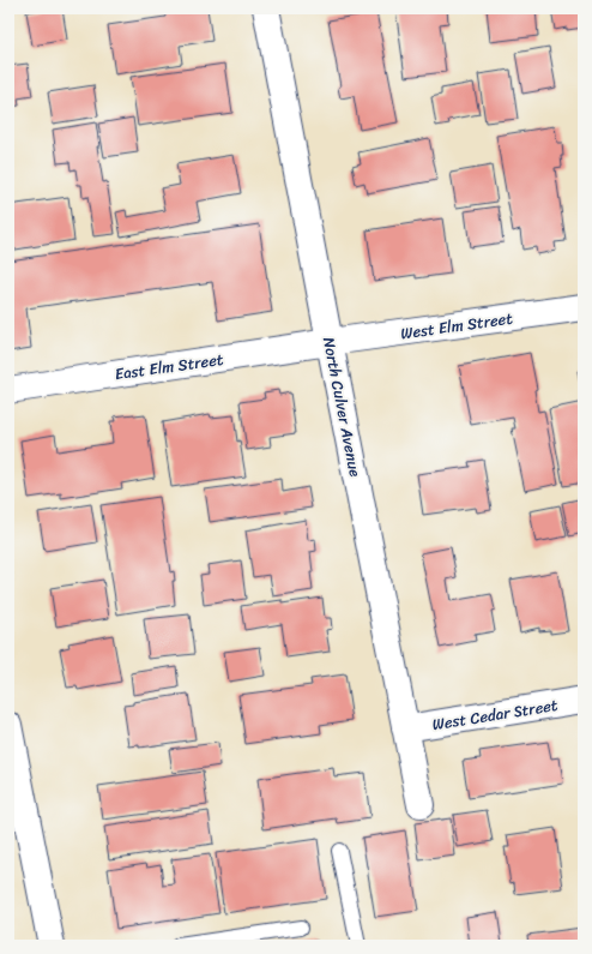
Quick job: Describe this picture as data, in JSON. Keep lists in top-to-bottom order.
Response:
{
  "streets": {
    "street": [
      "West Elm Street",
      "East Elm Street",
      "North Culver Avenue",
      "West Cedar Street"
    ]
  },
  "crossings": [
    ["West Elm Street", "East Elm Street"],
    ["West Elm Street", "North Culver Avenue"],
    ["East Elm Street", "North Culver Avenue"],
    ["North Culver Avenue", "West Cedar Street"]
  ]
}
